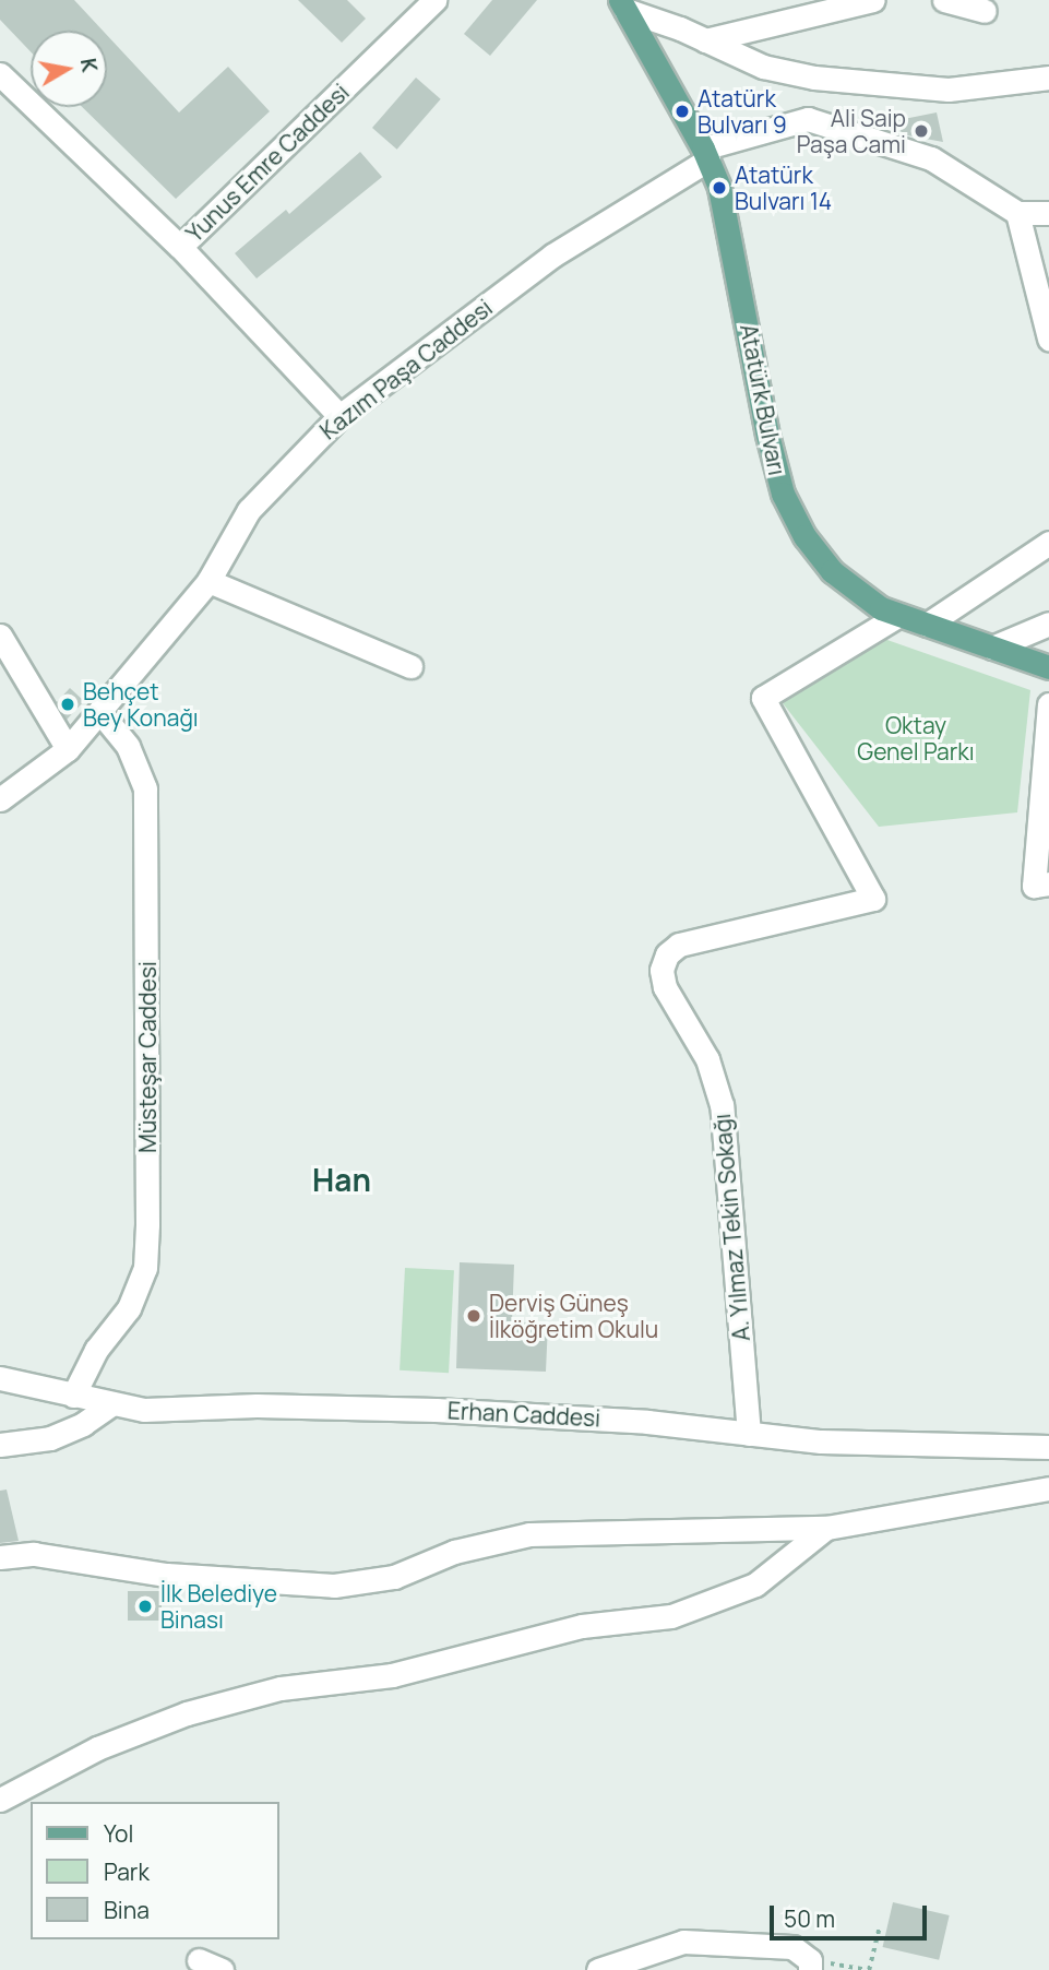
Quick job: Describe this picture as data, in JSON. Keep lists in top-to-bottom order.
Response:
{
  "streets": {
    "main road": ["Atatürk Bulvarı"],
    "street": [
      "Yunus Emre Caddesi",
      "Kazım Paşa Caddesi",
      "Müsteşar Caddesi",
      "A. Yılmaz Tekin Sokağı",
      "Erhan Caddesi"
    ]
  },
  "crossings": [
    ["Kazım Paşa Caddesi", "Atatürk Bulvarı"],
    ["Kazım Paşa Caddesi", "Müsteşar Caddesi"],
    ["Atatürk Bulvarı", "A. Yılmaz Tekin Sokağı"],
    ["Müsteşar Caddesi", "Erhan Caddesi"],
    ["A. Yılmaz Tekin Sokağı", "Erhan Caddesi"]
  ],
  "districts": ["Han"],
  "parks": ["Oktay Genel Parkı"],
  "places": [
    "Atatürk Bulvarı 9",
    "Ali Saip Paşa Cami",
    "Atatürk Bulvarı 14",
    "Behçet Bey Konağı",
    "Derviş Güneş İlköğretim Okulu",
    "İlk Belediye Binası"
  ],
  "legend": ["Yol", "Park", "Bina"],
  "scale_bar": "50 m",
  "north": "right"
}
